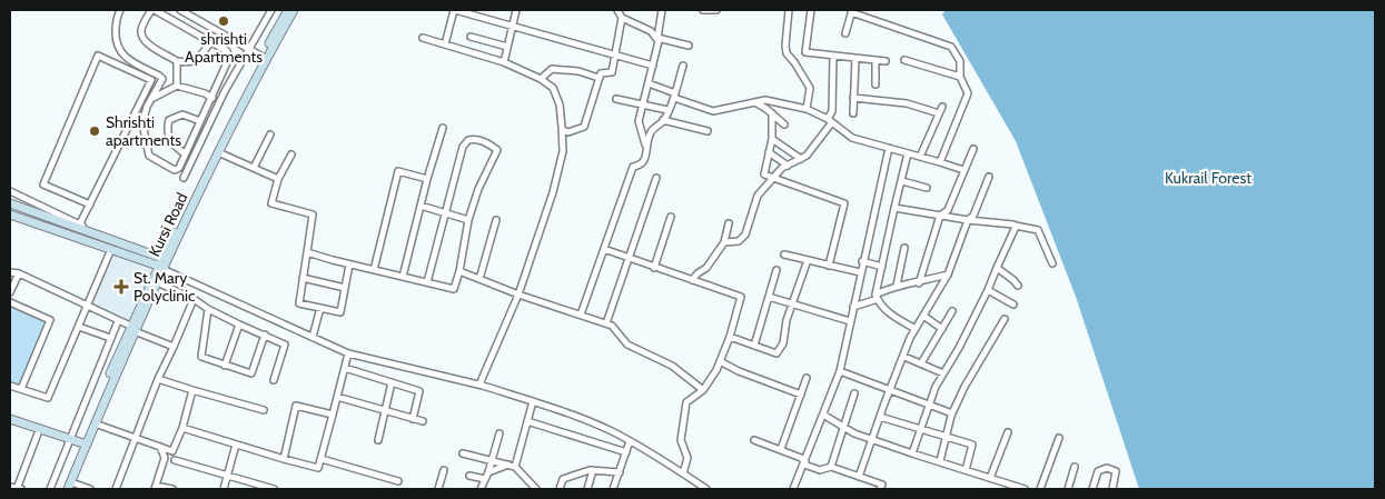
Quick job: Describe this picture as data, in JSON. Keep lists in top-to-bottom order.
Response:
{
  "streets": {
    "main road": ["Kursi Road"]
  },
  "parks": ["Kukrail Forest"],
  "places": {
    "other": ["shrishti Apartments", "Shrishti apartments"],
    "health": ["St. Mary Polyclinic"]
  }
}
